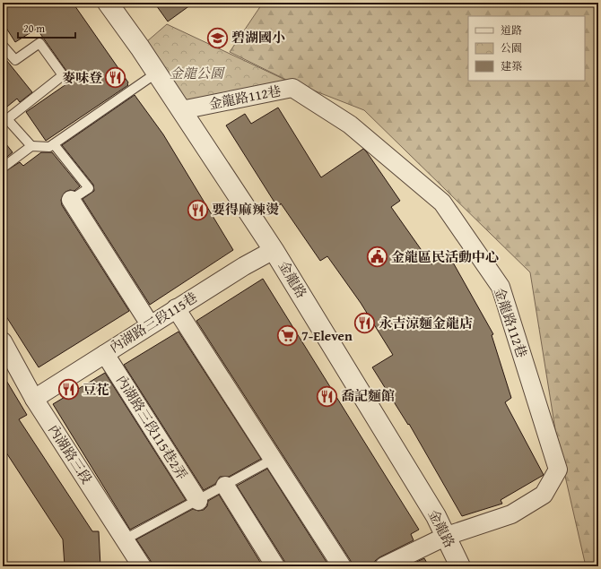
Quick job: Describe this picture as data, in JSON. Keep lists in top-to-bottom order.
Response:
{
  "streets": {
    "street": [
      "金龍路112巷",
      "金龍路",
      "內湖路三段115巷",
      "內湖路三段115巷2弄",
      "內湖路三段"
    ]
  },
  "crossings": [
    ["金龍路112巷", "金龍路"],
    ["金龍路", "內湖路三段115巷"],
    ["內湖路三段115巷", "內湖路三段115巷2弄"],
    ["內湖路三段115巷", "內湖路三段"]
  ],
  "parks": ["金龍公園"],
  "places": {
    "school or university": ["碧湖國小"],
    "restaurant": [
      "麥味登",
      "要得麻辣燙",
      "永吉涼麵金龍店",
      "豆花",
      "喬記麵館"
    ],
    "public building": ["金龍區民活動中心"],
    "supermarket": ["7-Eleven"]
  },
  "legend": ["道路", "公園", "建築"],
  "scale_bar": "20 m"
}
